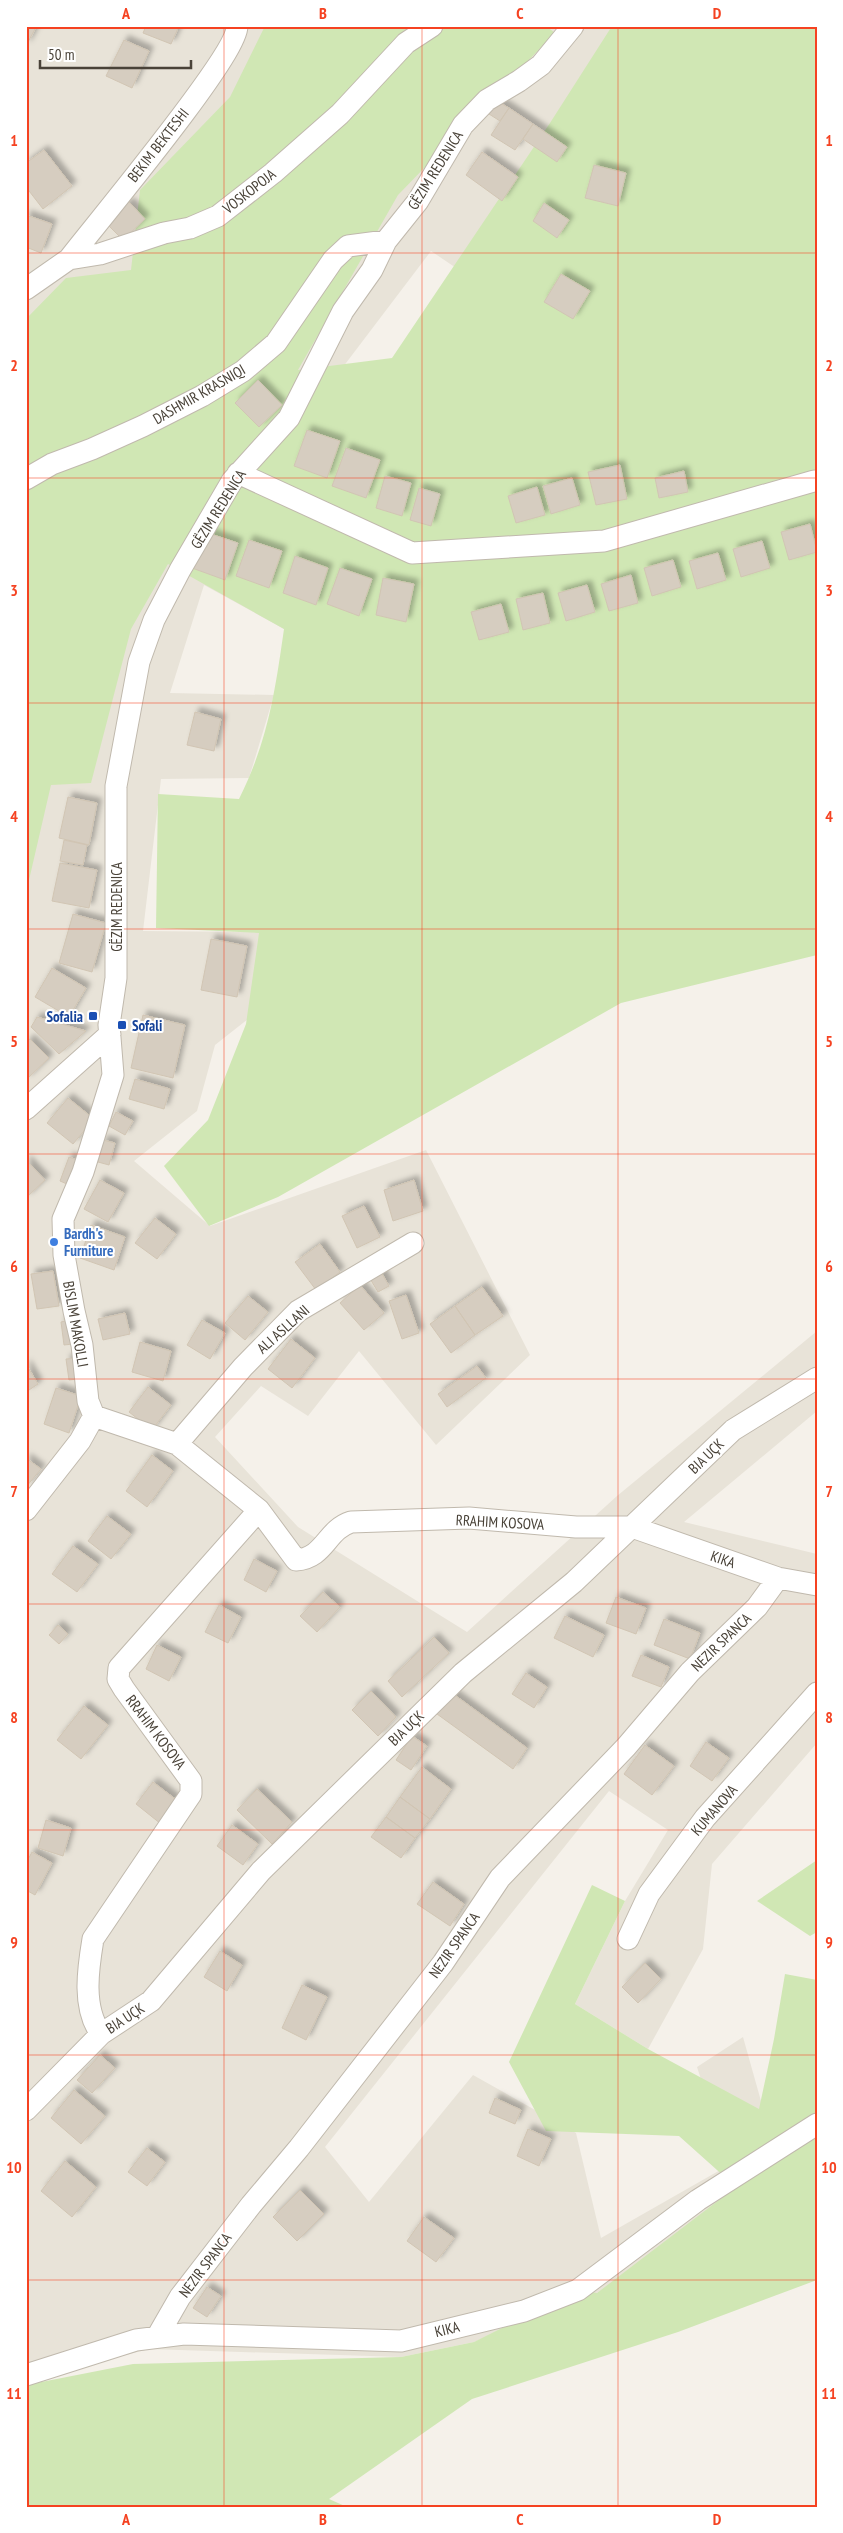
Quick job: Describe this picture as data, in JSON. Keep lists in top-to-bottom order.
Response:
{
  "streets": {
    "street": [
      "BEKIM BEKTESHI",
      "GËZIM REDENICA",
      "VOSKOPOJA",
      "DASHMIR KRASNIQI",
      "BISLIM MAKOLLI",
      "ALI ASLLANI",
      "BIA UÇK",
      "RRAHIM KOSOVA",
      "KIKA",
      "NEZIR SPANCA",
      "KUMANOVA"
    ]
  },
  "crossings": [
    ["BEKIM BEKTESHI", "VOSKOPOJA"],
    ["GËZIM REDENICA", "DASHMIR KRASNIQI"],
    ["GËZIM REDENICA", "BISLIM MAKOLLI"],
    ["BISLIM MAKOLLI", "RRAHIM KOSOVA"],
    ["ALI ASLLANI", "RRAHIM KOSOVA"],
    ["BIA UÇK", "RRAHIM KOSOVA"],
    ["BIA UÇK", "KIKA"],
    ["RRAHIM KOSOVA", "KIKA"],
    ["KIKA", "NEZIR SPANCA"]
  ],
  "places": {
    "transit": ["Sofalia", "Sofali"],
    "other": ["Bardh's Furniture"]
  },
  "scale_bar": "50 m",
  "grid": {
    "columns": [
      "A",
      "B",
      "C",
      "D"
    ],
    "rows": [
      "1",
      "2",
      "3",
      "4",
      "5",
      "6",
      "7",
      "8",
      "9",
      "10",
      "11"
    ]
  }
}
